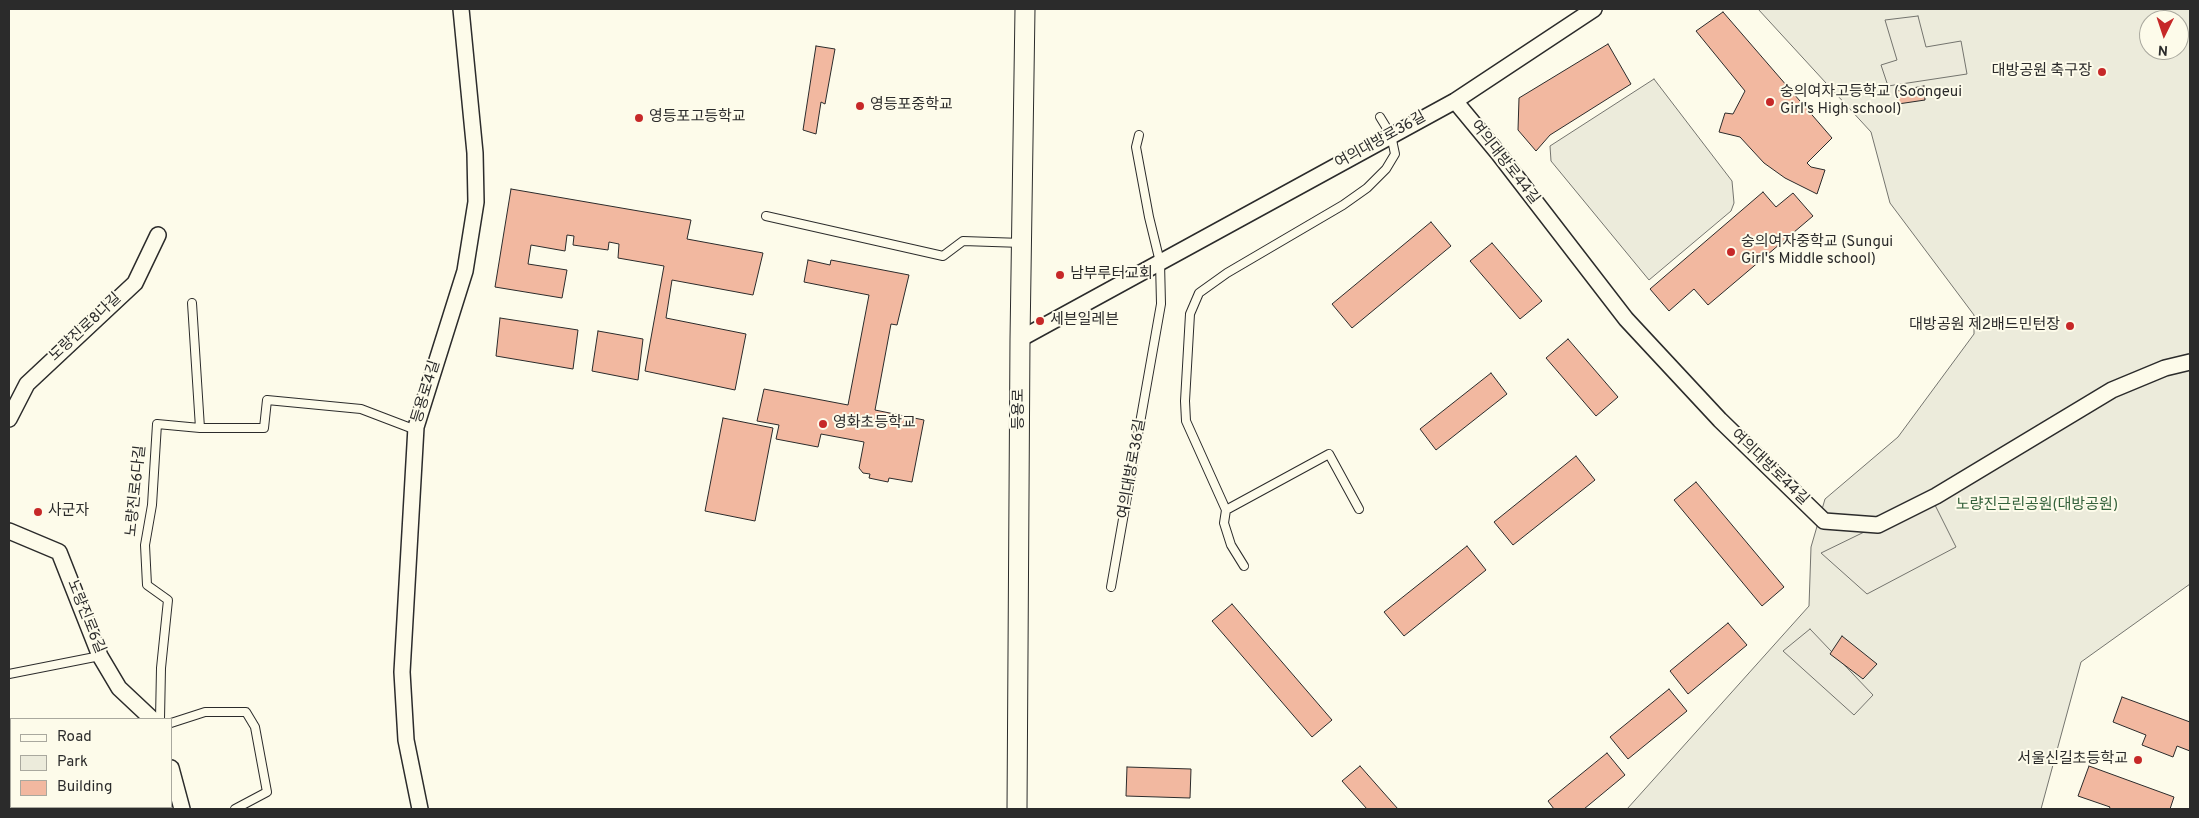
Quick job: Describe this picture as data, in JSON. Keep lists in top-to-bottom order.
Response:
{
  "streets": {
    "street": [
      "여의대방로36길",
      "여의대방로44길",
      "노량진로8나길",
      "등용로4길",
      "등용로",
      "노량진로6길"
    ],
    "lane": ["노량진로6다길"]
  },
  "crossings": [
    ["여의대방로36길", "여의대방로44길"],
    ["여의대방로36길", "등용로"]
  ],
  "parks": ["노량진근린공원(대방공원)"],
  "places": [
    "대방공원 축구장",
    "숭의여자고등학교 (Soongeui Girl's High school)",
    "영등포중학교",
    "영등포고등학교",
    "숭의여자중학교 (Sungui Girl's Middle school)",
    "남부루터교회",
    "세븐일레븐",
    "대방공원 제2배드민턴장",
    "영화초등학교",
    "사군자",
    "서울신길초등학교"
  ],
  "legend": ["Road", "Park", "Building"],
  "north": "bottom"
}
